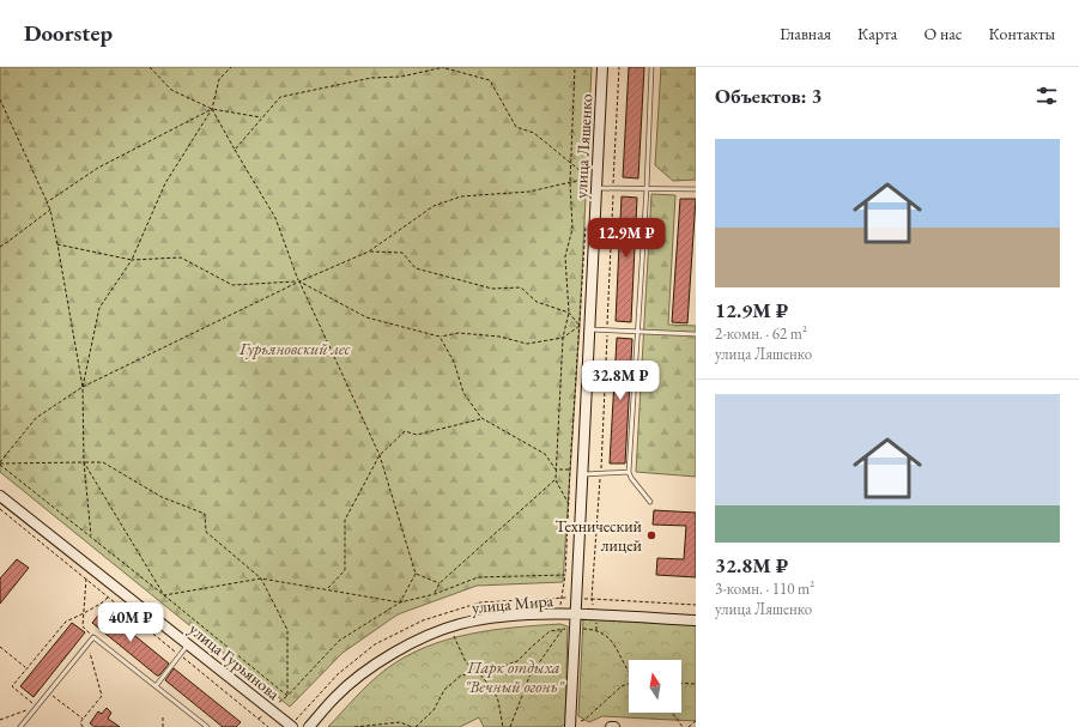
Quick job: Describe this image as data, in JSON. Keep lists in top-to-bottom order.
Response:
{
  "streets": {
    "main road": ["улица Ляшенко", "улица Мира", "улица Гурьянова"]
  },
  "crossings": [
    ["улица Ляшенко", "улица Мира"]
  ],
  "parks": ["Гурьяновский лес", "Парк отдыха \"Вечный огонь\""],
  "places": ["Технический лицей"],
  "north": "top",
  "page": {
    "header": "Doorstep",
    "nav": [
      "Главная",
      "Карта",
      "О нас",
      "Контакты"
    ],
    "heading": "Объектов: 3",
    "list": [
      {
        "name": "12.9M ₽",
        "note": "2-комн. · 62 m² · улица Ляшенко"
      },
      {
        "name": "32.8M ₽",
        "note": "3-комн. · 110 m² · улица Ляшенко"
      }
    ],
    "price": ["12.9M ₽", "32.8M ₽", "40M ₽"]
  }
}
